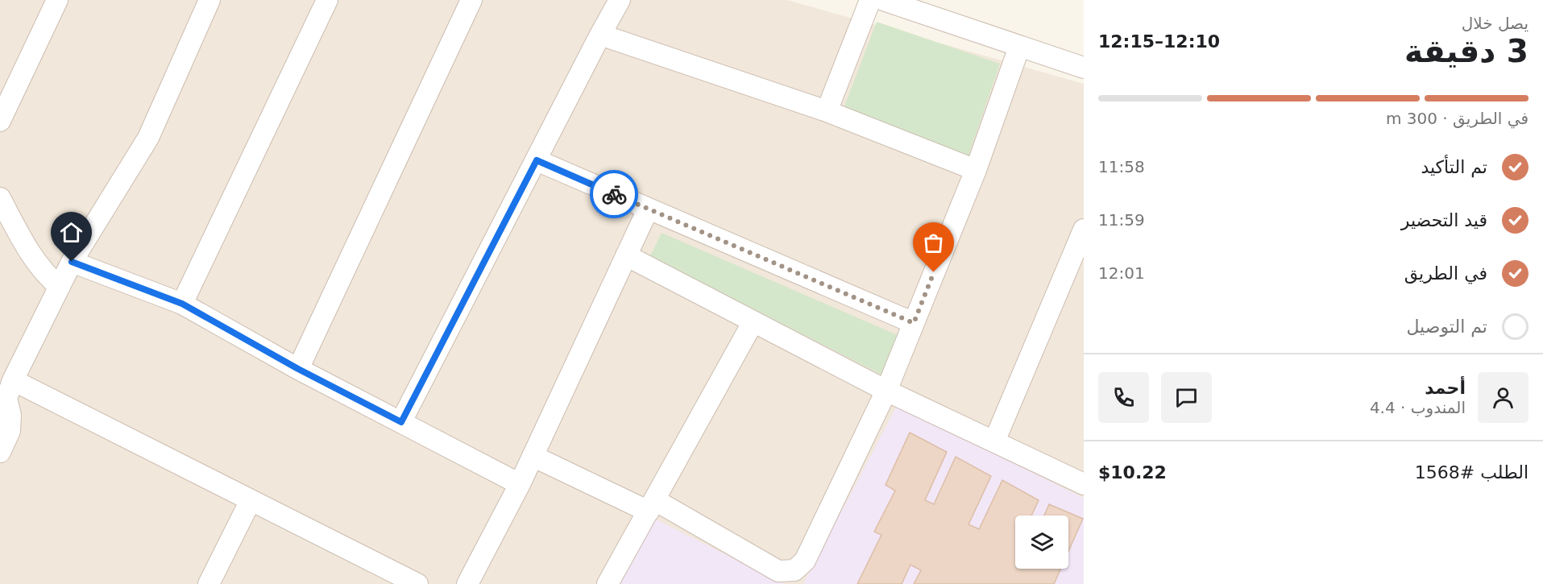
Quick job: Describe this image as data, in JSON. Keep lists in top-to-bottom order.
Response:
{
  "page": {
    "heading": ["3 دقيقة", "يصل خلال", "12:10–12:15"],
    "panel": [
      "أحمد",
      "المندوب · 4.4",
      "الطلب #1568",
      "$10.22"
    ],
    "bar": "في الطريق · 300 m",
    "list": [
      ["تم التأكيد", "11:58"],
      ["قيد التحضير", "11:59"],
      ["في الطريق", "12:01"],
      "تم التوصيل"
    ]
  }
}
